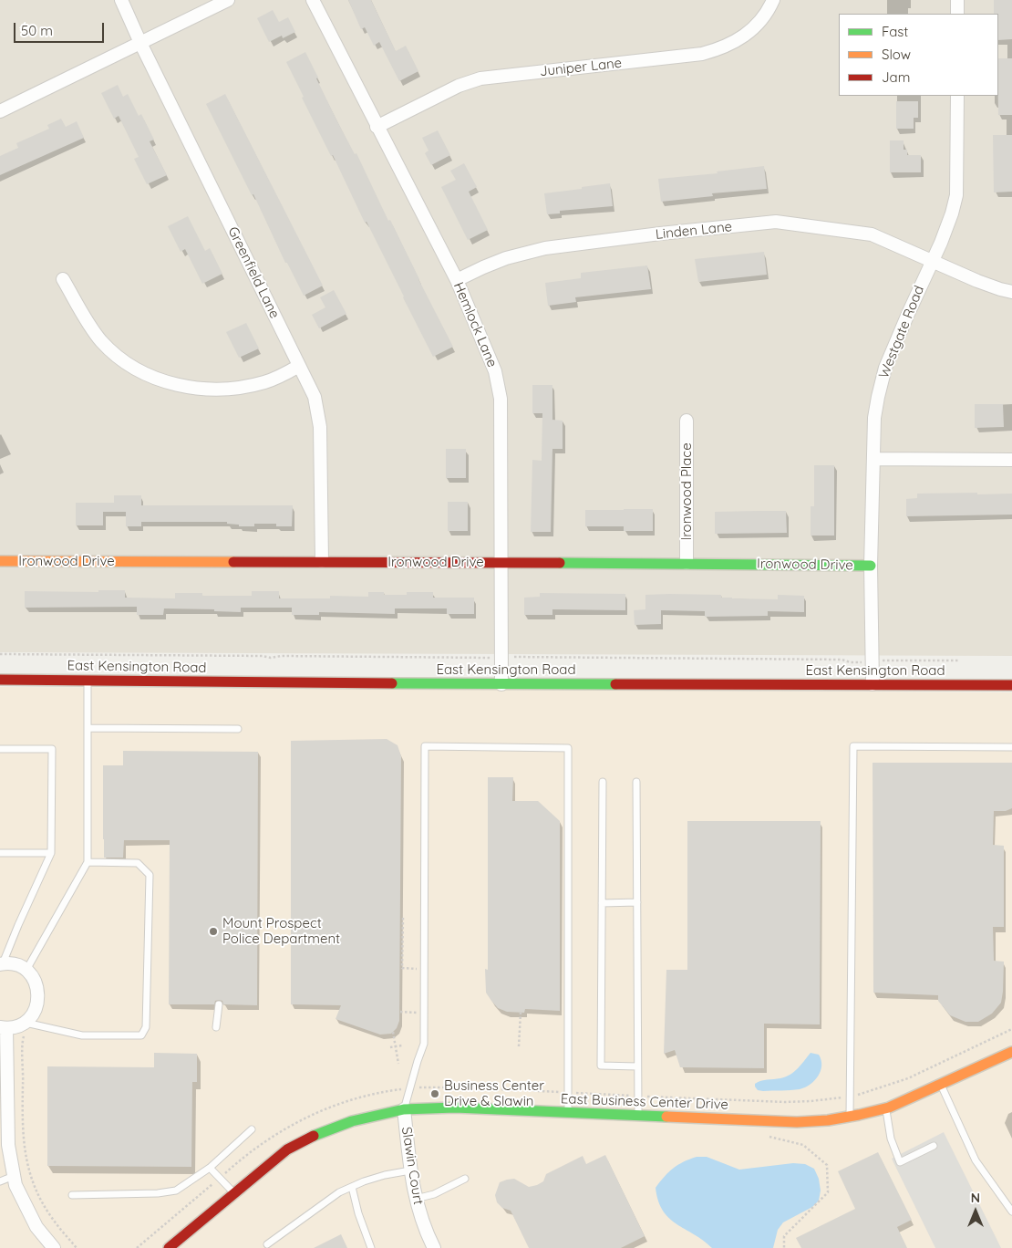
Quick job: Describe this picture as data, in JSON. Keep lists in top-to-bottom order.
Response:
{
  "streets": {
    "street": [
      "Juniper Lane",
      "Linden Lane",
      "Greenfield Lane",
      "Hemlock Lane",
      "Westgate Road",
      "Ironwood Place",
      "Ironwood Drive",
      "East Kensington Road",
      "East Business Center Drive",
      "Slawin Court"
    ]
  },
  "crossings": [
    ["Juniper Lane", "Hemlock Lane"],
    ["Linden Lane", "Hemlock Lane"],
    ["Linden Lane", "Westgate Road"],
    ["Greenfield Lane", "Ironwood Drive"],
    ["Hemlock Lane", "Ironwood Drive"],
    ["Hemlock Lane", "East Kensington Road"],
    ["Westgate Road", "Ironwood Drive"],
    ["Westgate Road", "East Kensington Road"],
    ["Ironwood Place", "Ironwood Drive"],
    ["East Business Center Drive", "Slawin Court"]
  ],
  "places": ["Mount Prospect Police Department", "Business Center Drive & Slawin"],
  "legend": ["Fast", "Slow", "Jam"],
  "scale_bar": "50 m",
  "north": "top"
}
